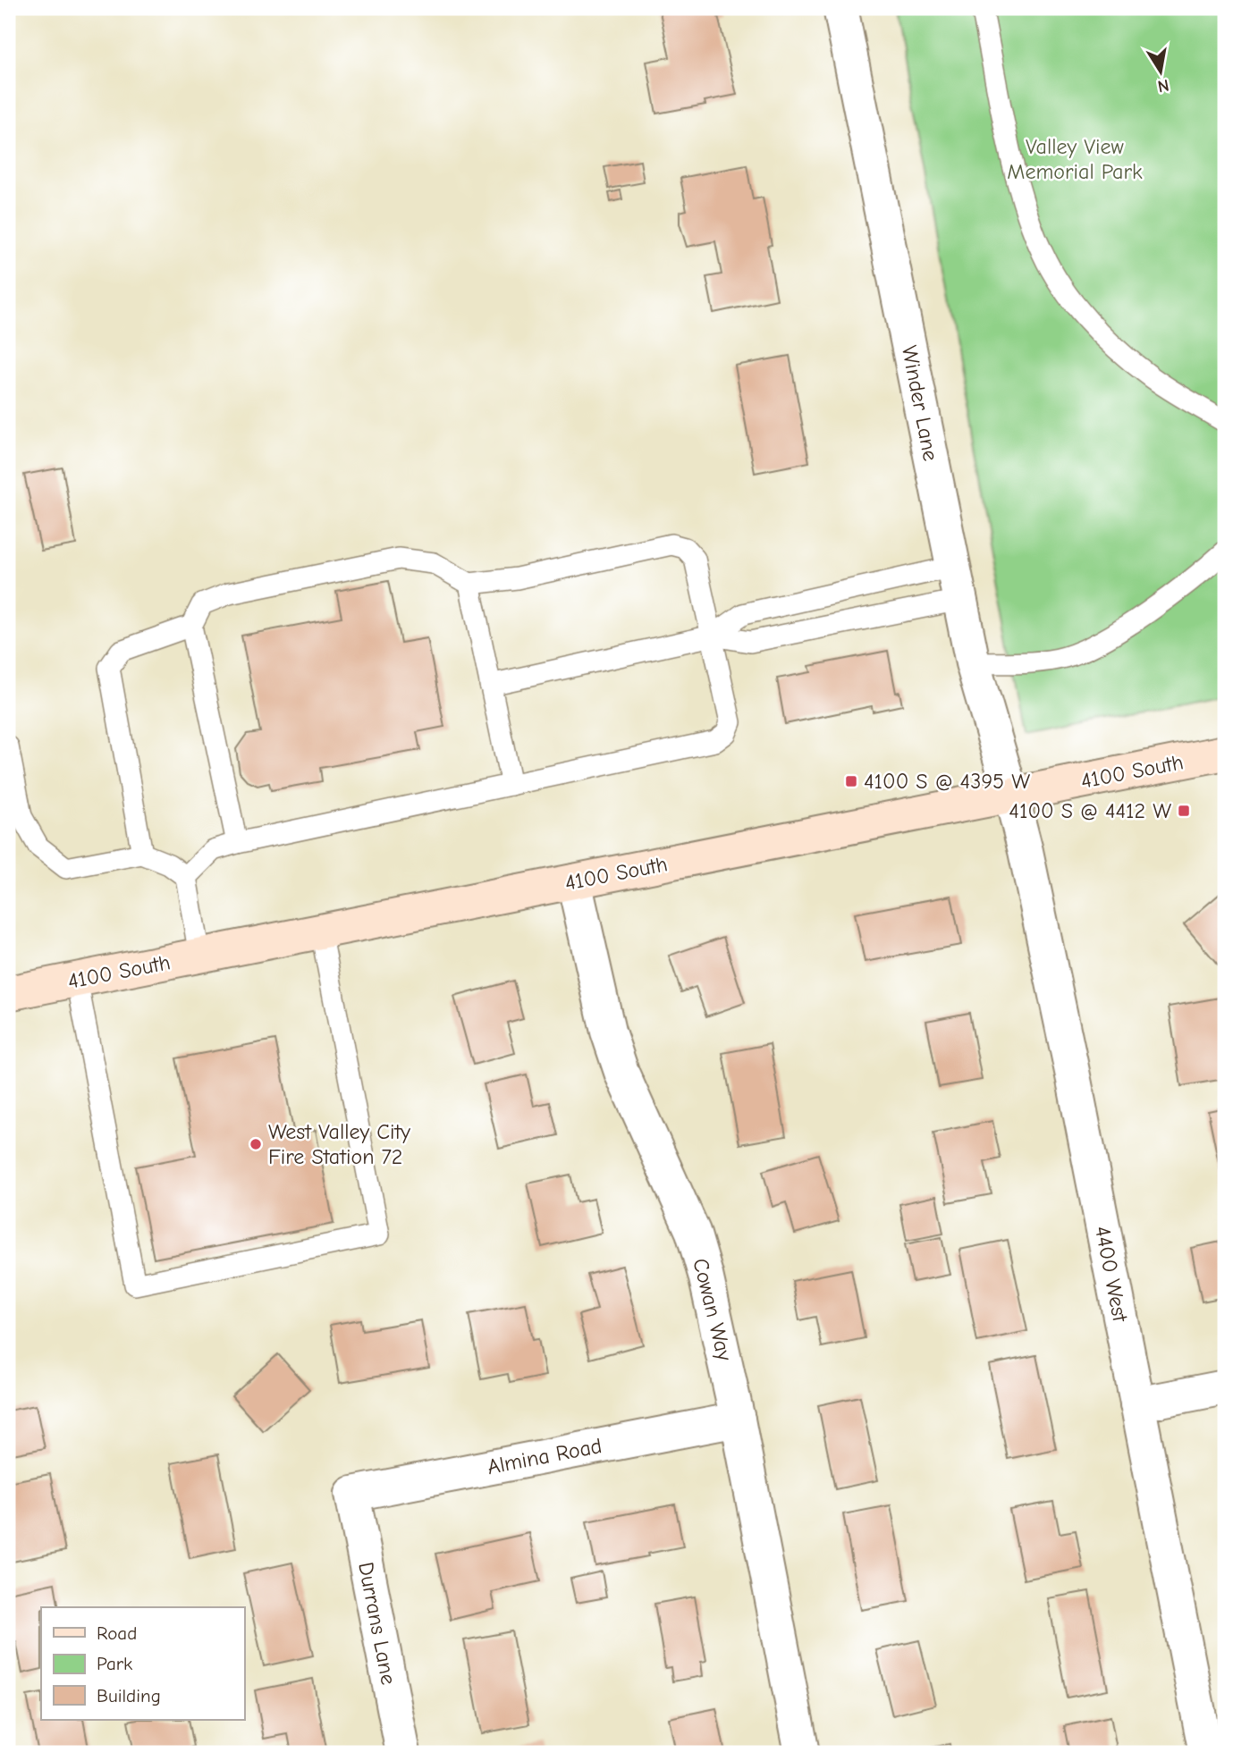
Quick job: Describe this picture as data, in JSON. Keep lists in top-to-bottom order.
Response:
{
  "streets": {
    "main road": ["4100 South"],
    "street": [
      "Winder Lane",
      "4400 West",
      "Cowan Way",
      "Almina Road",
      "Durrans Lane"
    ]
  },
  "crossings": [
    ["Winder Lane", "4100 South"],
    ["Winder Lane", "4400 West"],
    ["4100 South", "4400 West"],
    ["4100 South", "Cowan Way"],
    ["Cowan Way", "Almina Road"],
    ["Almina Road", "Durrans Lane"]
  ],
  "parks": ["Valley View Memorial Park"],
  "places": {
    "transit": ["4100 S @ 4395 W", "4100 S @ 4412 W"],
    "other": ["West Valley City Fire Station 72"]
  },
  "legend": ["Road", "Park", "Building"],
  "north": "bottom"
}
